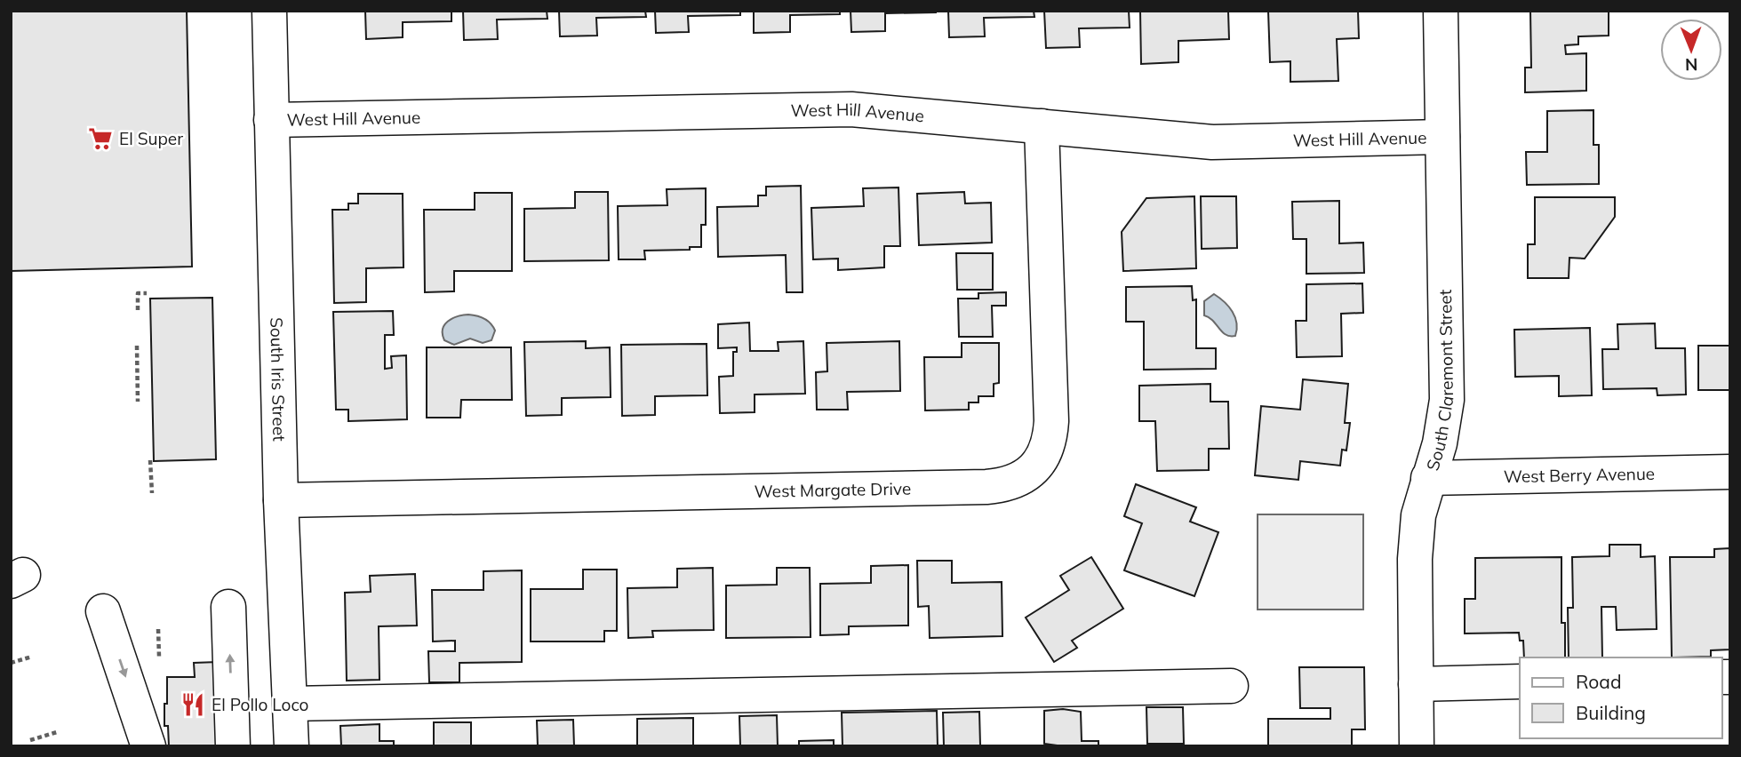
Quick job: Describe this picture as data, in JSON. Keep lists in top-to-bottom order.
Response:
{
  "streets": {
    "street": [
      "West Hill Avenue",
      "South Iris Street",
      "South Claremont Street",
      "West Berry Avenue",
      "West Margate Drive"
    ]
  },
  "crossings": [
    ["West Hill Avenue", "South Iris Street"],
    ["West Hill Avenue", "South Claremont Street"],
    ["West Hill Avenue", "West Margate Drive"],
    ["South Iris Street", "West Margate Drive"],
    ["South Claremont Street", "West Berry Avenue"]
  ],
  "places": {
    "supermarket": ["El Super"],
    "restaurant": ["El Pollo Loco"]
  },
  "legend": ["Road", "Building"],
  "north": "bottom"
}
